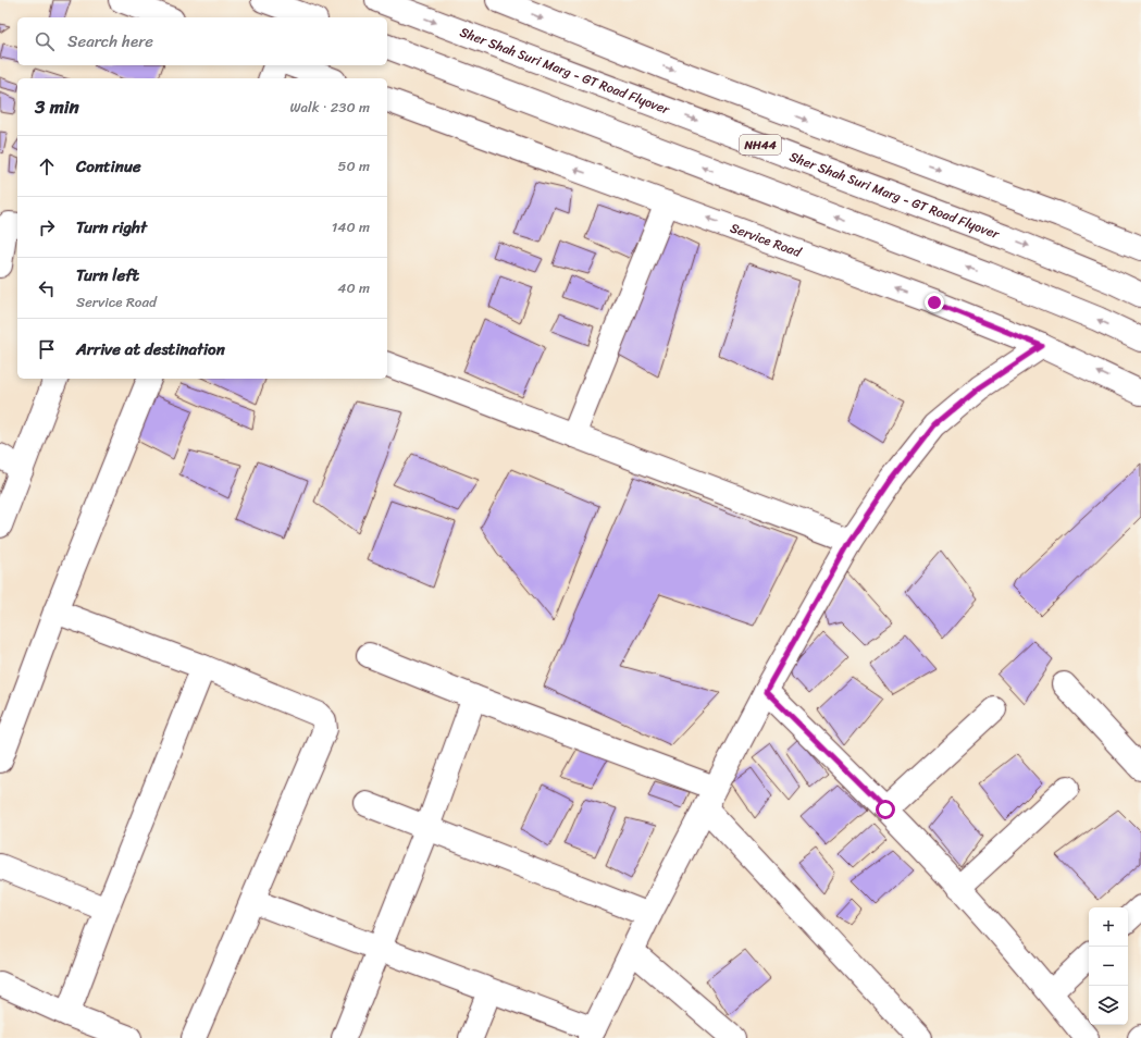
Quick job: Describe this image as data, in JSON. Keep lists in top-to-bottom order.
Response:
{
  "streets": {
    "main road": ["Sher Shah Suri Marg - GT Road Flyover", "NH44", "Service Road"]
  },
  "page": {
    "search": "Search here",
    "heading": ["3 min", "Walk · 230 m"],
    "list": [
      ["Continue", "50 m"],
      ["Turn right", "140 m"],
      ["Turn left", "Service Road", "40 m"],
      "Arrive at destination"
    ],
    "map_buttons": ["+", "−"]
  }
}
